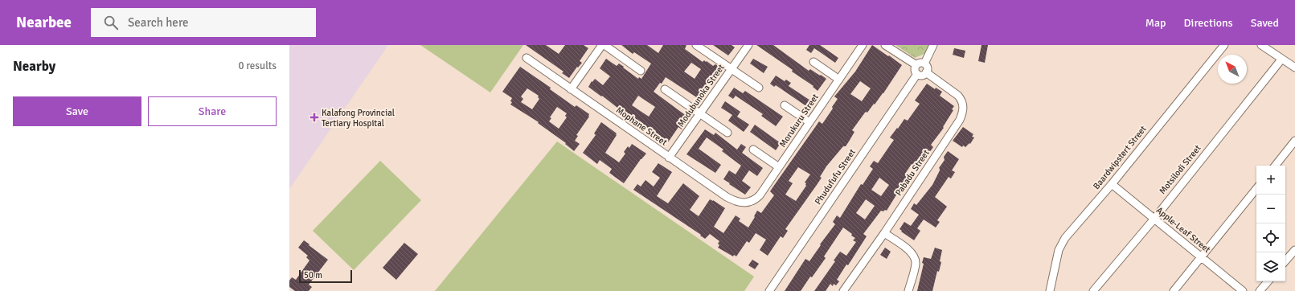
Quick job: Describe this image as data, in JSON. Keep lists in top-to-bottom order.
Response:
{
  "streets": {
    "street": [
      "Modubunoka Street",
      "Morukuru Street",
      "Mophane Street",
      "Baardwipstert Street",
      "Motsilodi Street",
      "Pabadu Street",
      "Phudufufu Street",
      "Apple-Leaf Street"
    ]
  },
  "crossings": [
    ["Modubunoka Street", "Mophane Street"],
    ["Morukuru Street", "Mophane Street"],
    ["Baardwipstert Street", "Apple-Leaf Street"],
    ["Motsilodi Street", "Apple-Leaf Street"],
    ["Pabadu Street", "Phudufufu Street"]
  ],
  "places": {
    "health": ["Kalafong Provincial Tertiary Hospital"]
  },
  "scale_bar": "50 m",
  "north": "top left",
  "page": {
    "header": "Nearbee",
    "search": "Search here",
    "nav": ["Map", "Directions", "Saved"],
    "heading": ["Nearby", "0 results"],
    "buttons": ["Save", "Share"],
    "map_buttons": ["+", "−"],
    "scale": "50 m"
  }
}
